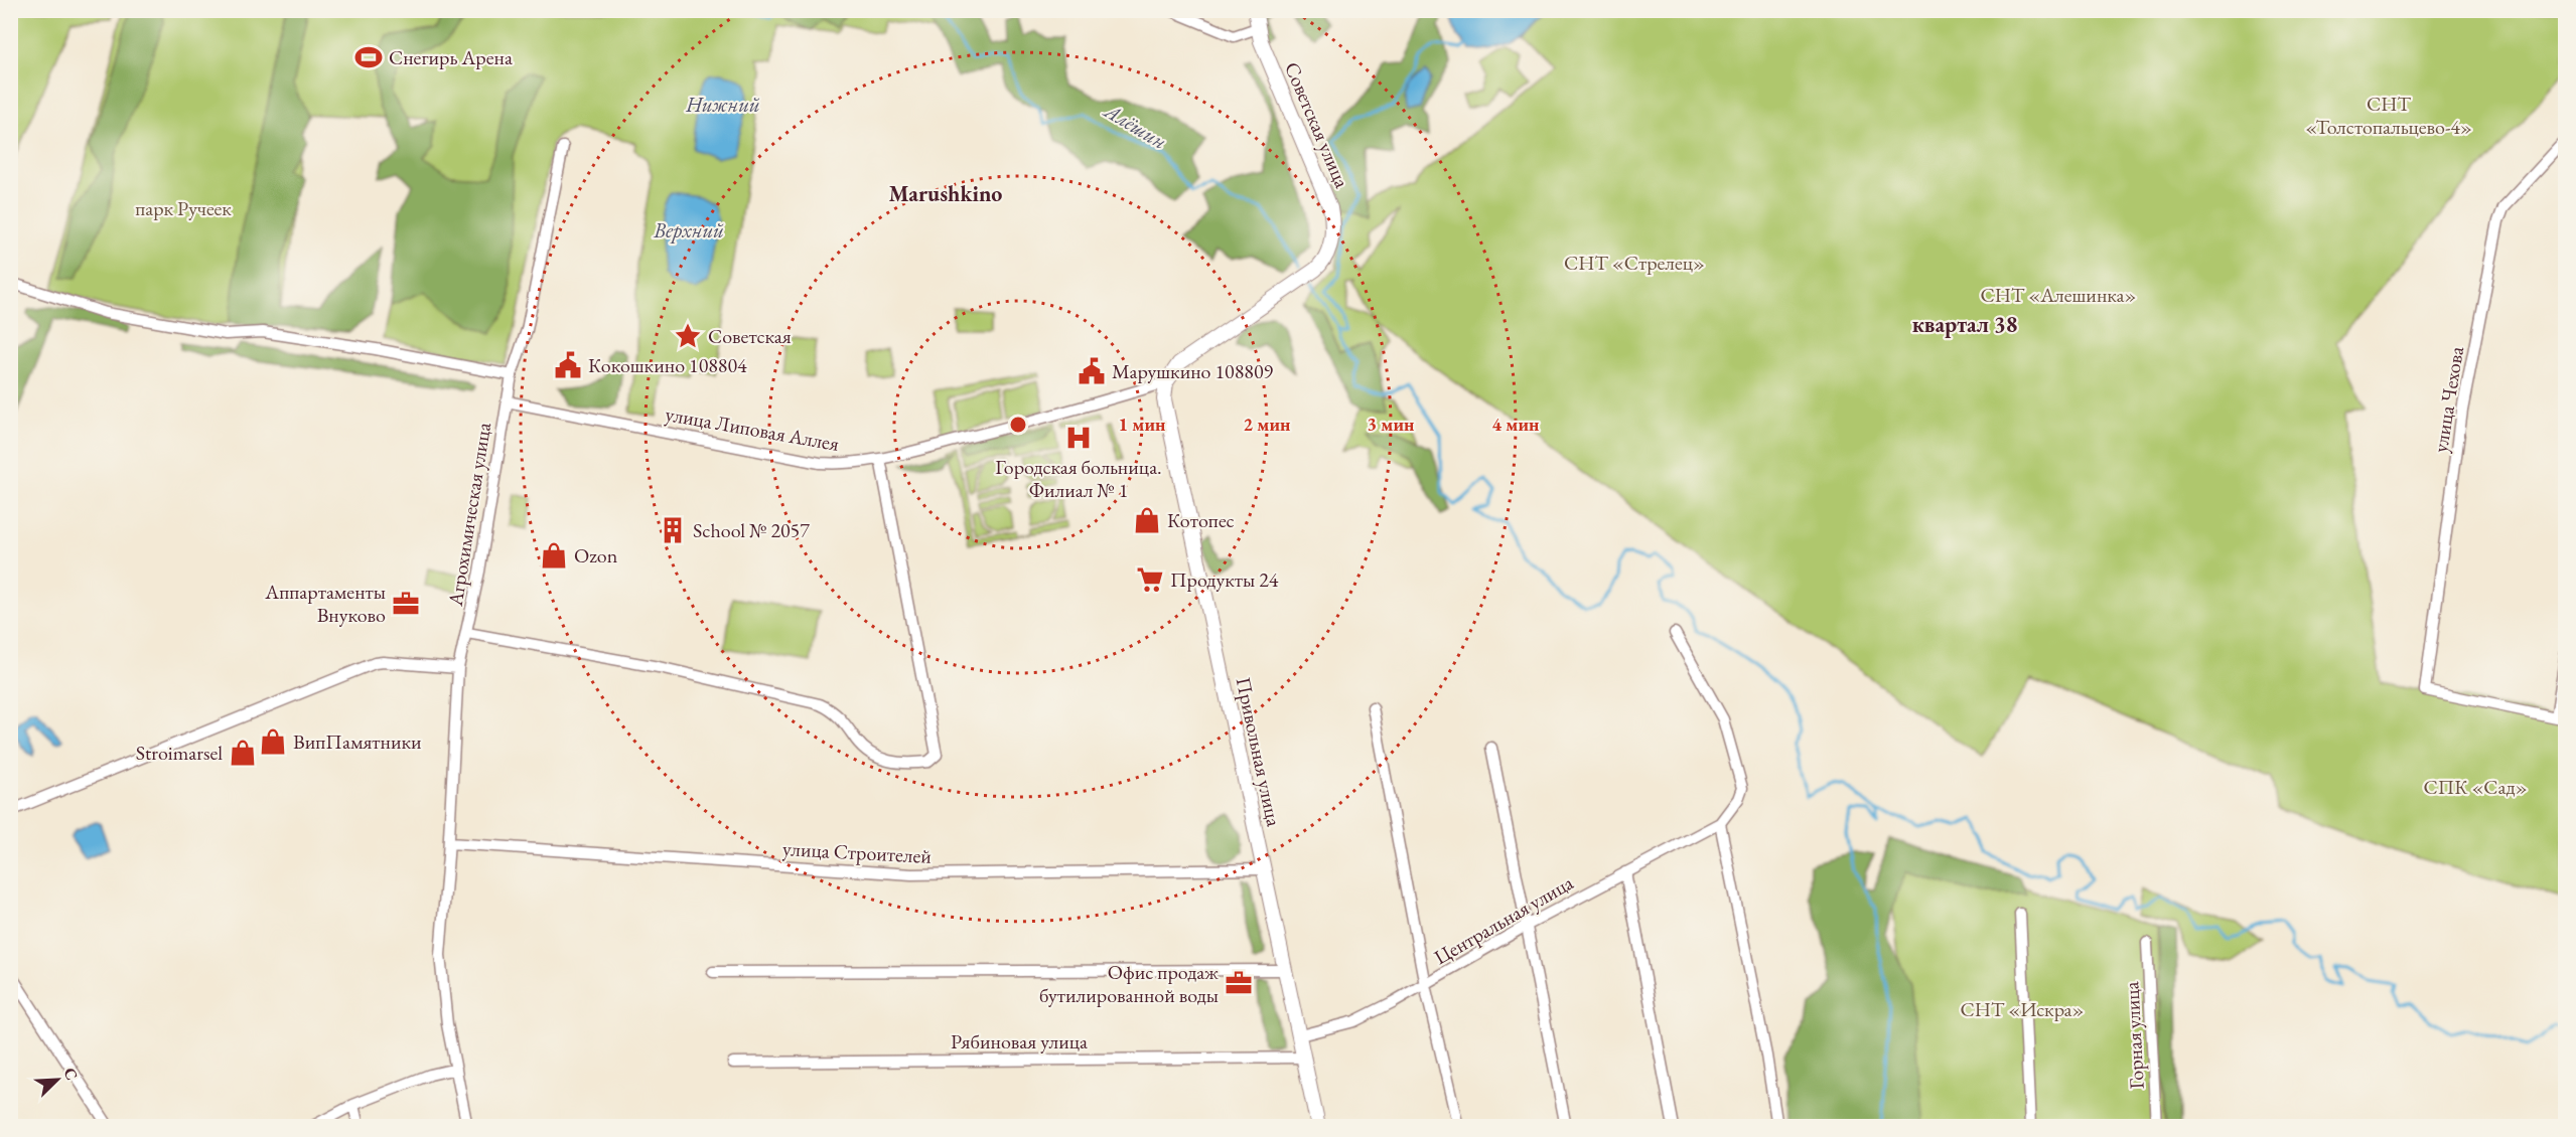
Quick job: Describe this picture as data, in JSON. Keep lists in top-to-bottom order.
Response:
{
  "streets": {
    "street": [
      "Советская улица",
      "улица Чехова",
      "улица Липовая Аллея",
      "Агрохимическая улица",
      "Привольная улица",
      "улица Строителей",
      "Центральная улица",
      "Горная улица",
      "Рябиновая улица"
    ]
  },
  "crossings": [
    ["Советская улица", "улица Липовая Аллея"],
    ["Советская улица", "Привольная улица"],
    ["улица Липовая Аллея", "Агрохимическая улица"],
    ["улица Липовая Аллея", "Привольная улица"],
    ["Агрохимическая улица", "улица Строителей"],
    ["Привольная улица", "улица Строителей"],
    ["Привольная улица", "Центральная улица"],
    ["Привольная улица", "Рябиновая улица"]
  ],
  "districts": ["Marushkino", "квартал 38"],
  "water": ["Нижний", "Алёшин", "Верхний"],
  "parks": [
    "СНТ «Толстопальцево-4»",
    "парк Ручеек",
    "СНТ «Стрелец»",
    "СНТ «Алешинка»",
    "СПК «Сад»",
    "СНТ «Искра»"
  ],
  "places": {
    "sports": ["Снегирь Арена"],
    "place": ["Советская"],
    "public building": ["Кокошкино 108804", "Марушкино 108809"],
    "hospital": ["Городская больница. Филиал № 1"],
    "shop": [
      "Котопес",
      "Ozon",
      "ВипПамятники",
      "Stroimarsel"
    ],
    "building": ["School № 2057"],
    "supermarket": ["Продукты 24"],
    "office": ["Аппартаменты Внуково", "Офис продаж бутилированной воды"]
  },
  "north": "top right",
  "rings": [
    "1 мин",
    "2 мин",
    "3 мин",
    "4 мин"
  ]
}
